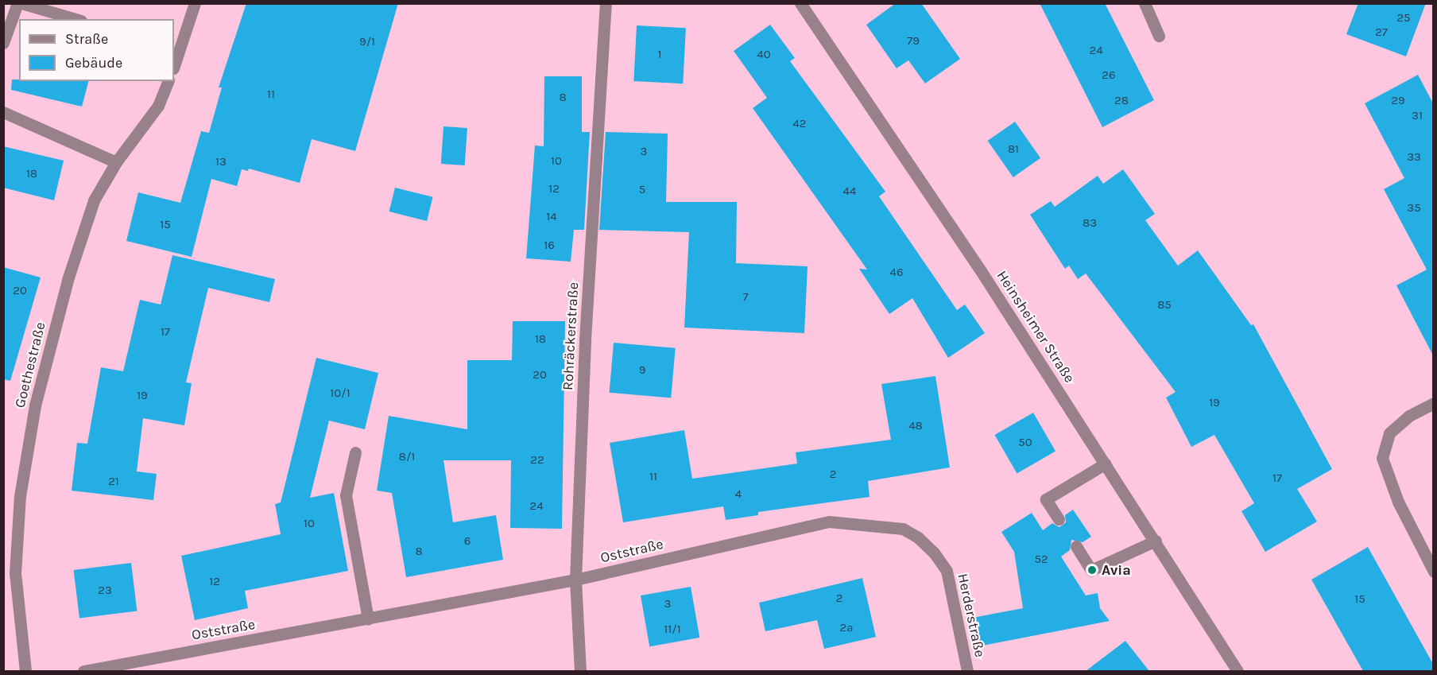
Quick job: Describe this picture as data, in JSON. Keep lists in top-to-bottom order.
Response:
{
  "streets": {
    "street": [
      "Heinsheimer Straße",
      "Rohräckerstraße",
      "Goethestraße",
      "Oststraße",
      "Herderstraße"
    ]
  },
  "crossings": [
    ["Rohräckerstraße", "Oststraße"],
    ["Oststraße", "Herderstraße"]
  ],
  "places": ["Avia"],
  "house_numbers": [
    "25",
    "27",
    "79",
    "9/1",
    "24",
    "1",
    "40",
    "26",
    "11",
    "8",
    "28",
    "29",
    "31",
    "42",
    "81",
    "3",
    "33",
    "10",
    "13",
    "18",
    "12",
    "5",
    "44",
    "35",
    "14",
    "83",
    "15",
    "16",
    "46",
    "20",
    "7",
    "85",
    "17",
    "18",
    "9",
    "20",
    "10/1",
    "19",
    "19",
    "48",
    "50",
    "8/1",
    "22",
    "2",
    "11",
    "17",
    "21",
    "4",
    "24",
    "10",
    "6",
    "8",
    "52",
    "12",
    "23",
    "2",
    "15",
    "3",
    "2a",
    "11/1"
  ],
  "legend": ["Straße", "Gebäude"]
}
